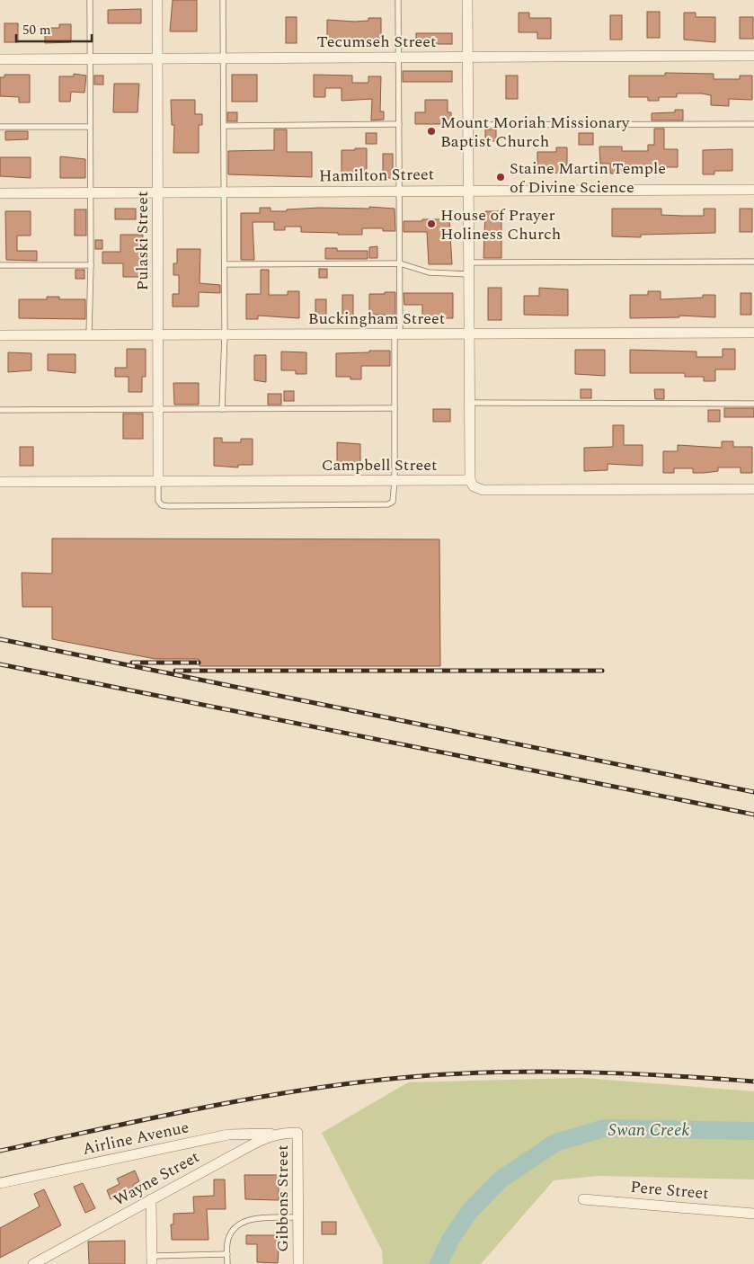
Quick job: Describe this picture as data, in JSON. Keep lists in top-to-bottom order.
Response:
{
  "streets": {
    "street": [
      "Tecumseh Street",
      "Hamilton Street",
      "Pulaski Street",
      "Buckingham Street",
      "Campbell Street",
      "Airline Avenue",
      "Wayne Street",
      "Pere Street",
      "Gibbons Street"
    ]
  },
  "crossings": [
    ["Tecumseh Street", "Pulaski Street"],
    ["Hamilton Street", "Pulaski Street"],
    ["Pulaski Street", "Buckingham Street"],
    ["Pulaski Street", "Campbell Street"],
    ["Airline Avenue", "Wayne Street"],
    ["Wayne Street", "Gibbons Street"]
  ],
  "water": ["Swan Creek"],
  "places": ["Mount Moriah Missionary Baptist Church", "Staine Martin Temple of Divine Science", "House of Prayer Holiness Church"],
  "scale_bar": "50 m"
}
